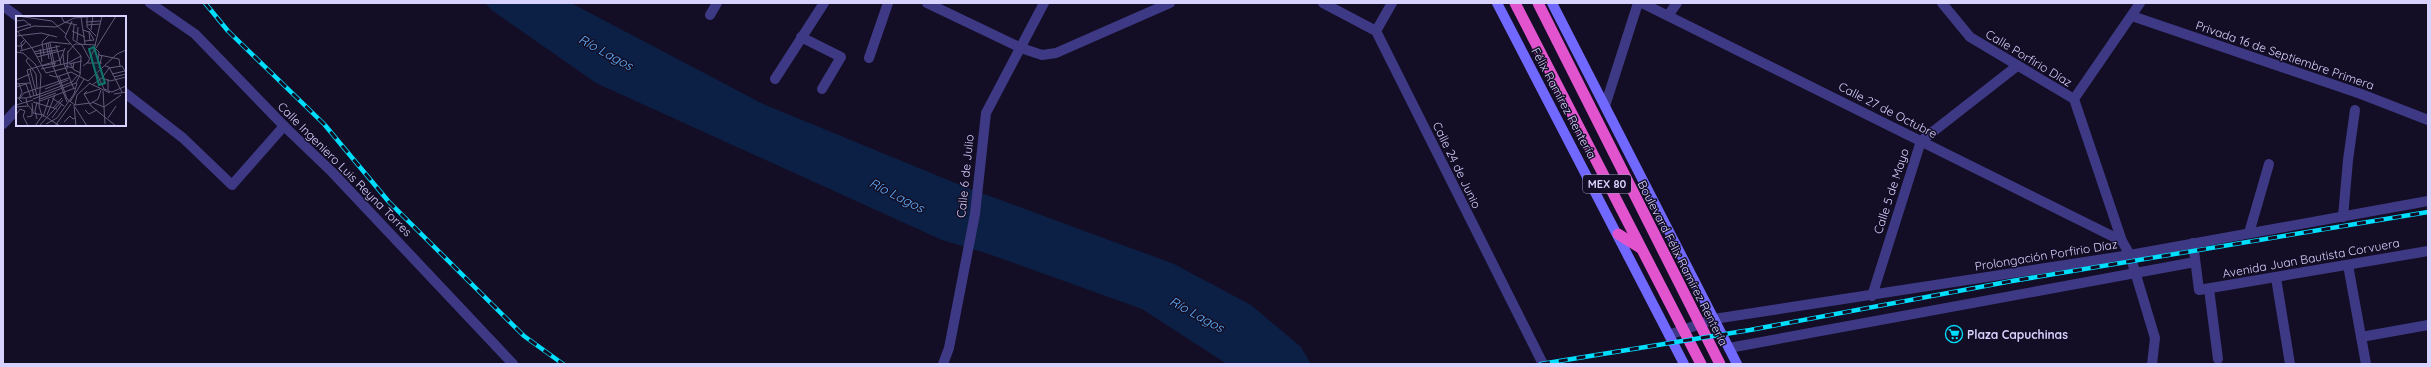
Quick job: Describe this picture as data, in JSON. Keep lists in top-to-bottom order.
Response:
{
  "streets": {
    "highway": ["MEX 80", "Boulevard Félix Ramírez Rentería"],
    "main road": ["Félix Ramírez Rentería"],
    "street": [
      "Privada 16 de Septiembre Primera",
      "Calle Porfirio Díaz",
      "Calle 27 de Octubre",
      "Calle 24 de Junio",
      "Calle Ingeniero Luis Reyna Torres",
      "Calle 6 de Julio",
      "Calle 5 de Mayo",
      "Prolongación Porfirio Díaz",
      "Avenida Juan Bautista Corvuera"
    ]
  },
  "crossings": [
    ["Calle Porfirio Díaz", "Calle 27 de Octubre"],
    ["Calle Porfirio Díaz", "Calle 5 de Mayo"],
    ["Calle Porfirio Díaz", "Prolongación Porfirio Díaz"],
    ["Félix Ramírez Rentería", "Prolongación Porfirio Díaz"],
    ["Calle 27 de Octubre", "Calle 5 de Mayo"],
    ["MEX 80", "Prolongación Porfirio Díaz"],
    ["Calle 5 de Mayo", "Prolongación Porfirio Díaz"],
    ["Prolongación Porfirio Díaz", "Boulevard Félix Ramírez Rentería"]
  ],
  "water": ["Río Lagos"],
  "places": {
    "supermarket": ["Plaza Capuchinas"]
  }
}
